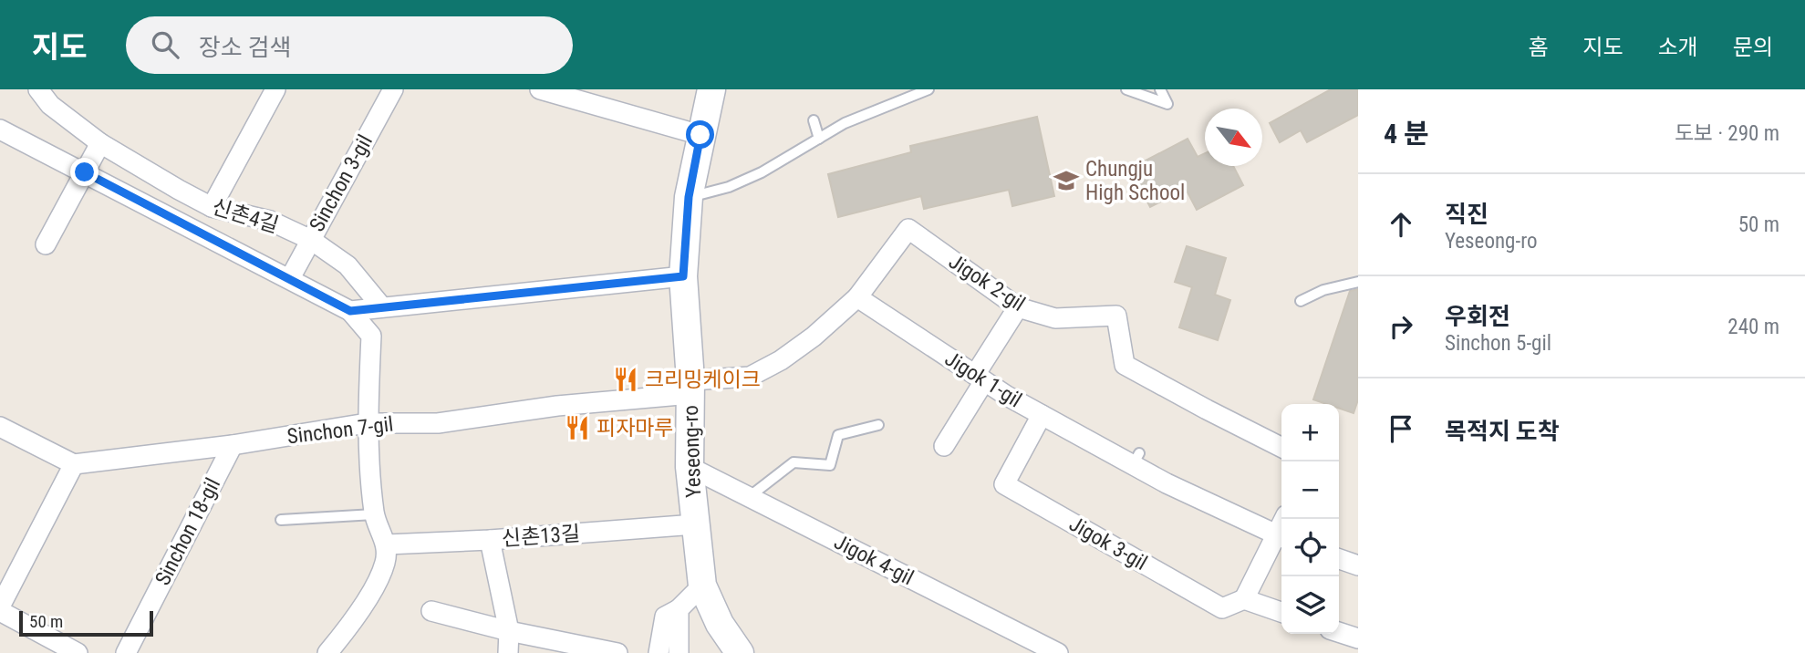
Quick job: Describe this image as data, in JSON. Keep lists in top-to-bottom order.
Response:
{
  "streets": {
    "main road": ["Yeseong-ro"],
    "street": [
      "Sinchon 3-gil",
      "신촌4길",
      "Jigok 2-gil",
      "Jigok 1-gil",
      "Sinchon 7-gil",
      "Sinchon 18-gil",
      "신촌13길",
      "Jigok 3-gil",
      "Jigok 4-gil"
    ]
  },
  "crossings": [
    ["Sinchon 3-gil", "신촌4길"],
    ["Jigok 2-gil", "Jigok 1-gil"],
    ["Jigok 1-gil", "Jigok 3-gil"],
    ["Sinchon 7-gil", "Yeseong-ro"],
    ["Sinchon 7-gil", "Sinchon 18-gil"],
    ["Yeseong-ro", "신촌13길"],
    ["Yeseong-ro", "Jigok 4-gil"]
  ],
  "places": {
    "school or university": ["Chungju High School"],
    "restaurant": ["크리밍케이크", "피자마루"]
  },
  "scale_bar": "50 m",
  "north": "bottom right",
  "page": {
    "header": "지도",
    "search": "장소 검색",
    "nav": [
      "홈",
      "지도",
      "소개",
      "문의"
    ],
    "heading": ["4 분", "도보 · 290 m"],
    "list": [
      ["직진", "Yeseong-ro", "50 m"],
      ["우회전", "Sinchon 5-gil", "240 m"],
      "목적지 도착"
    ],
    "map_buttons": ["+", "−"],
    "scale": "50 m"
  }
}
